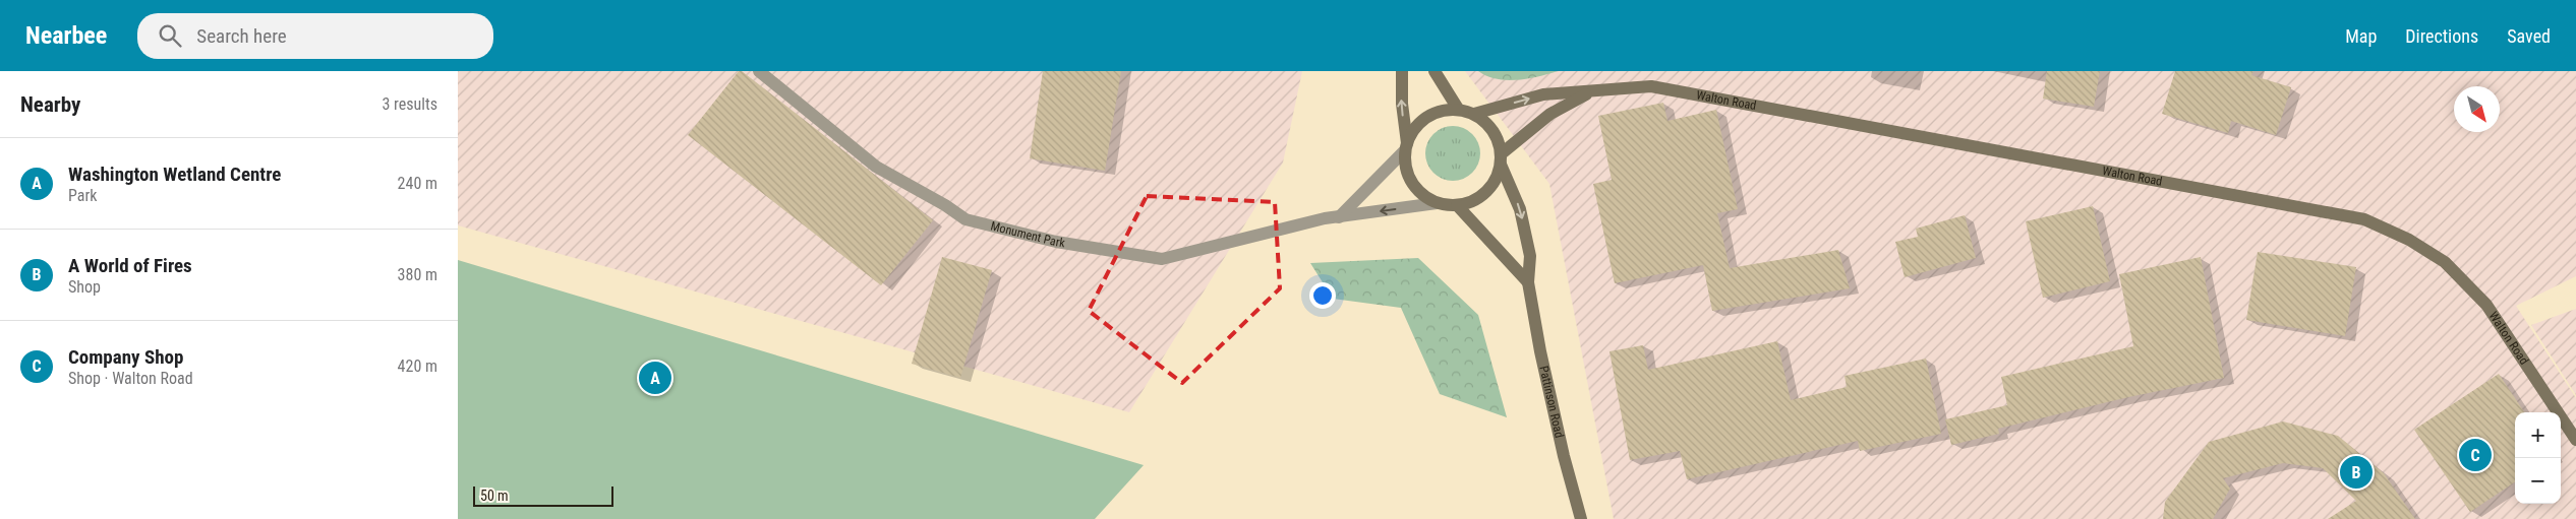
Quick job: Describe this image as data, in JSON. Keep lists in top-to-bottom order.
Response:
{
  "streets": {
    "street": ["Walton Road", "Monument Park", "Pattinson Road"]
  },
  "crossings": [
    ["Walton Road", "Monument Park"],
    ["Walton Road", "Pattinson Road"],
    ["Monument Park", "Pattinson Road"]
  ],
  "scale_bar": "50 m",
  "north": "bottom right",
  "page": {
    "header": "Nearbee",
    "search": "Search here",
    "nav": ["Map", "Directions", "Saved"],
    "heading": ["Nearby", "3 results"],
    "list": [
      {
        "mark": "A",
        "name": "Washington Wetland Centre",
        "note": "Park",
        "value": "240 m"
      },
      {
        "mark": "B",
        "name": "A World of Fires",
        "note": "Shop",
        "value": "380 m"
      },
      {
        "mark": "C",
        "name": "Company Shop",
        "note": "Shop · Walton Road",
        "value": "420 m"
      }
    ],
    "pins": ["A", "C", "B"],
    "map_buttons": ["+", "−"],
    "scale": "50 m"
  }
}
